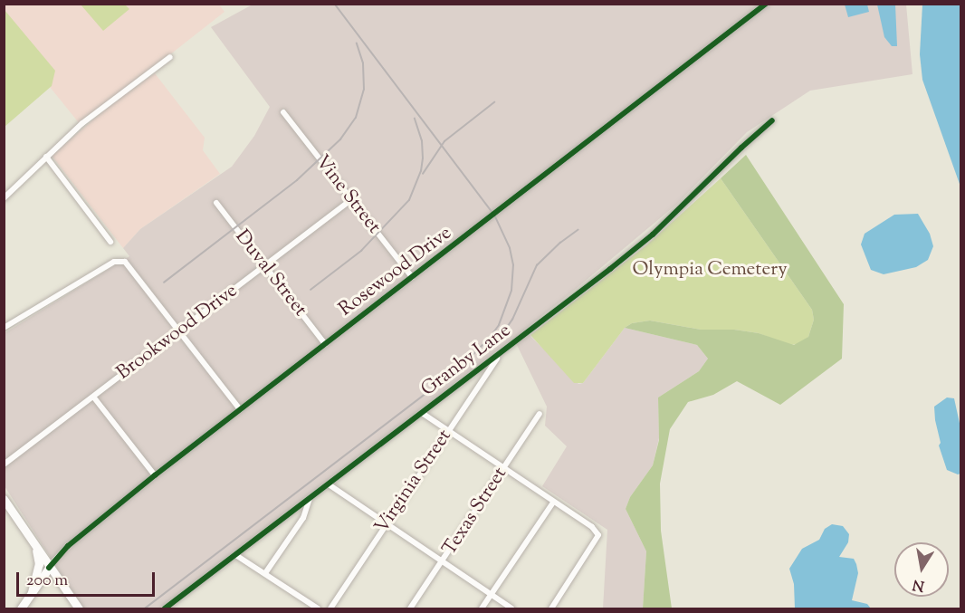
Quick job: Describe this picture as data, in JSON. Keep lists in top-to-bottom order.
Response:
{
  "streets": {
    "main road": ["Rosewood Drive"],
    "street": [
      "Vine Street",
      "Duval Street",
      "Brookwood Drive",
      "Granby Lane",
      "Virginia Street",
      "Texas Street"
    ]
  },
  "crossings": [
    ["Vine Street", "Rosewood Drive"],
    ["Vine Street", "Brookwood Drive"],
    ["Rosewood Drive", "Duval Street"],
    ["Duval Street", "Brookwood Drive"],
    ["Granby Lane", "Virginia Street"]
  ],
  "parks": ["Olympia Cemetery"],
  "scale_bar": "200 m",
  "north": "bottom"
}
